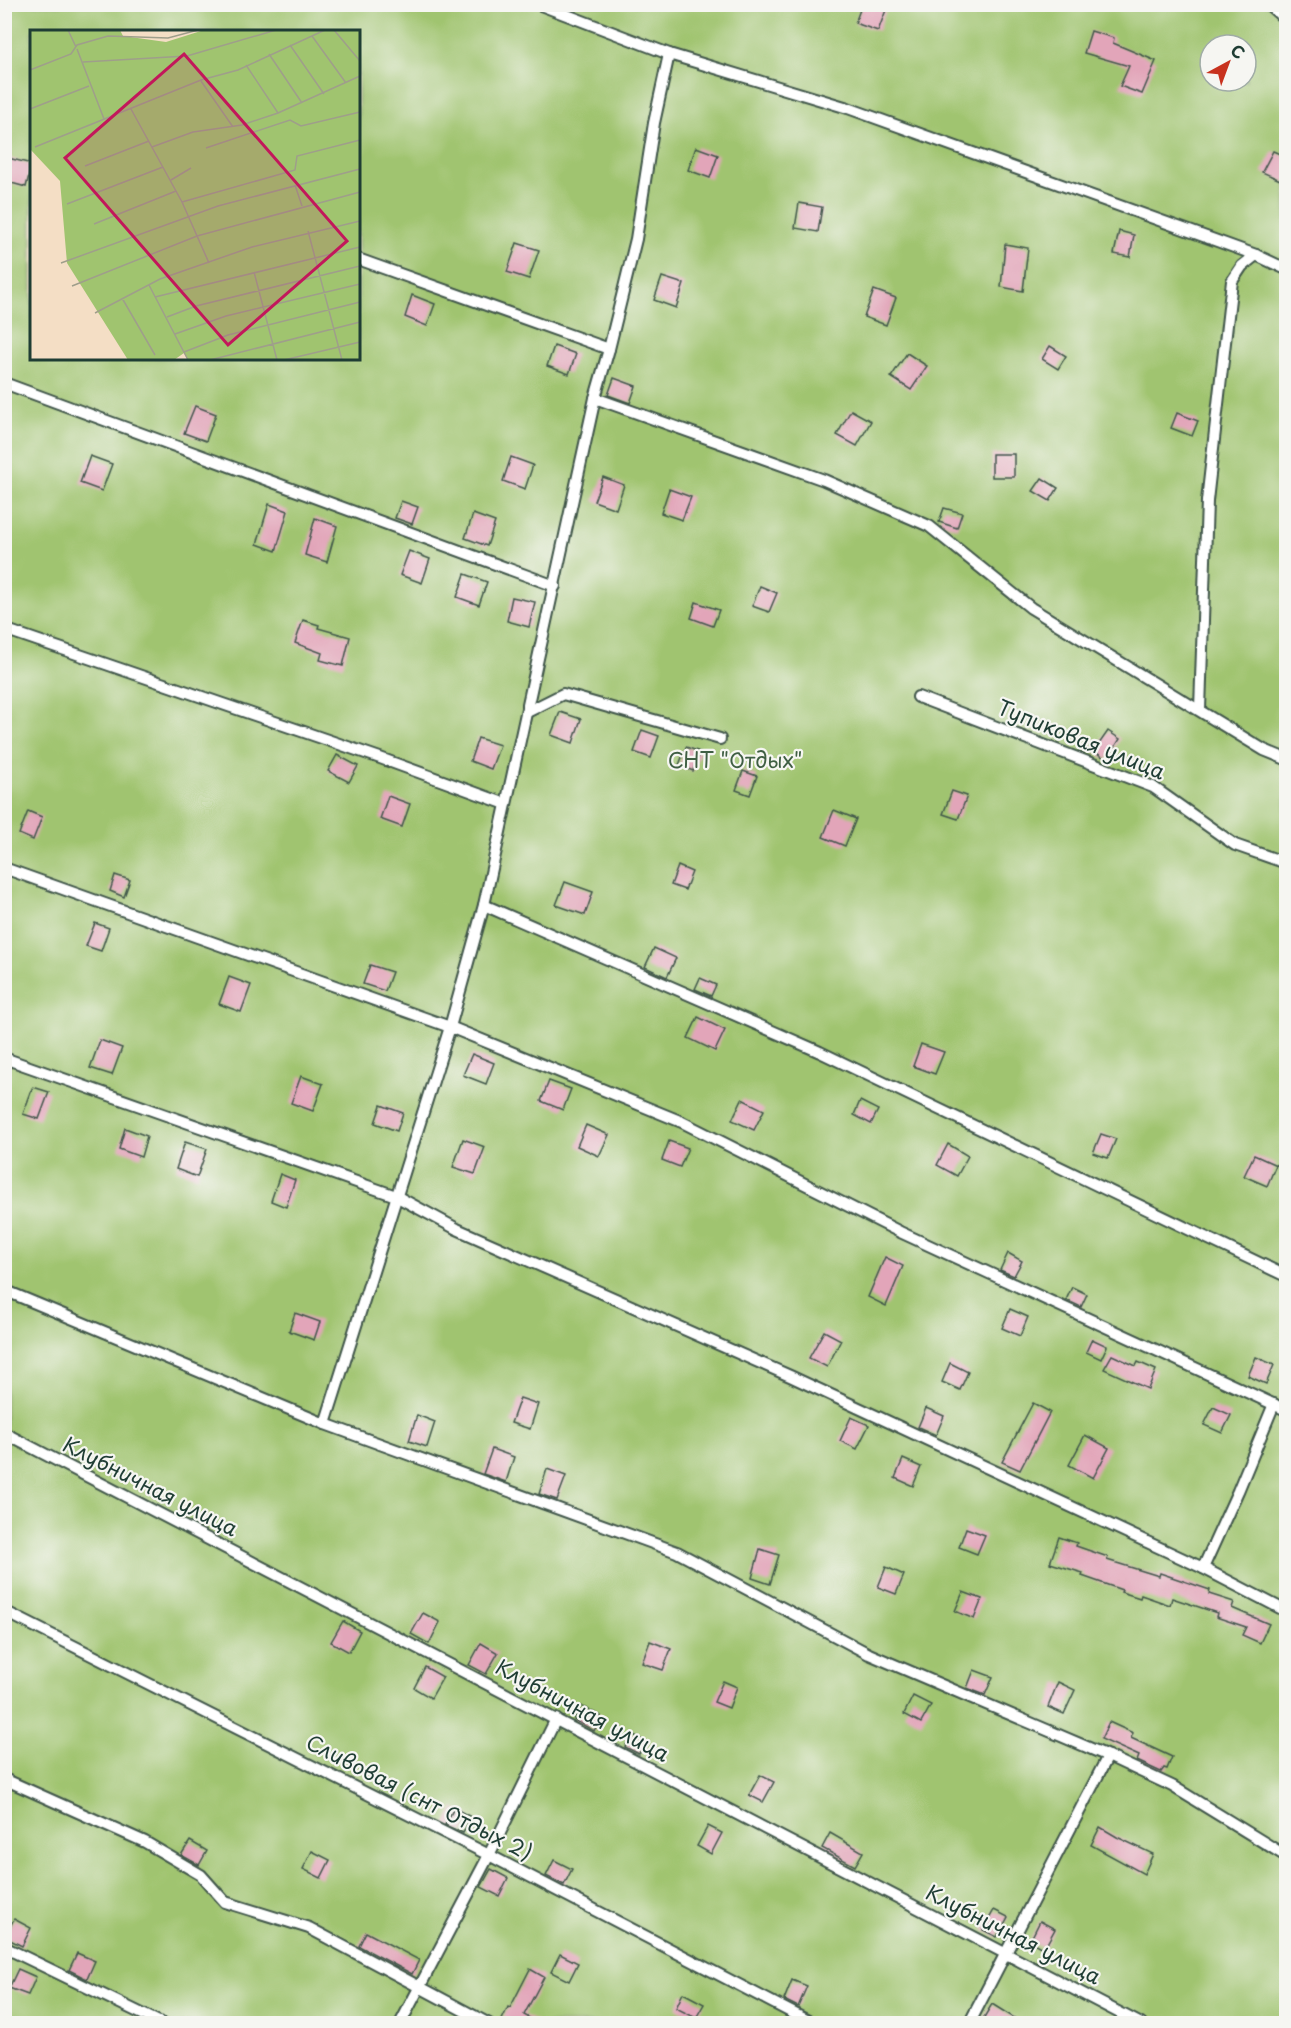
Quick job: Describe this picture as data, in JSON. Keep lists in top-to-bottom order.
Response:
{
  "streets": {
    "lane": ["Тупиковая улица", "Клубничная улица", "Сливовая (снт Отдых 2)"]
  },
  "parks": ["СНТ \"Отдых\""],
  "north": "top right"
}
